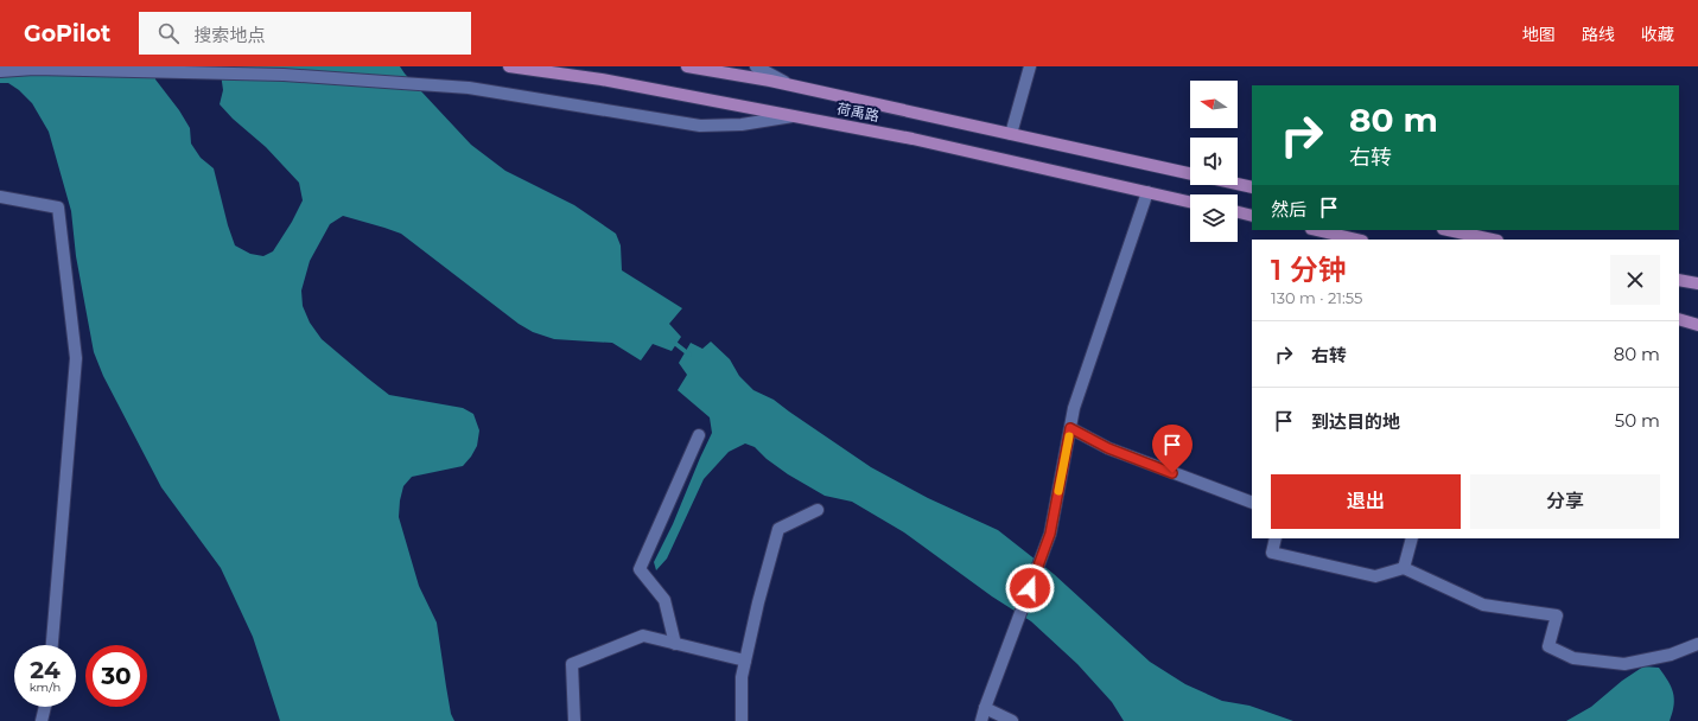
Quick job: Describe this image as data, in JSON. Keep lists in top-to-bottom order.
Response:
{
  "streets": {
    "main road": ["荷禹路"]
  },
  "north": "left",
  "page": {
    "header": "GoPilot",
    "search": "搜索地点",
    "nav": ["地图", "路线", "收藏"],
    "turn": ["80 m", "右转"],
    "then": "然后",
    "heading": ["1 分钟", "130 m · 21:55"],
    "list": [
      {
        "name": "右转",
        "value": "80 m"
      },
      {
        "name": "到达目的地",
        "value": "50 m"
      }
    ],
    "buttons": ["退出", "分享"],
    "speed": "24 km/h",
    "limit": "30"
  }
}
